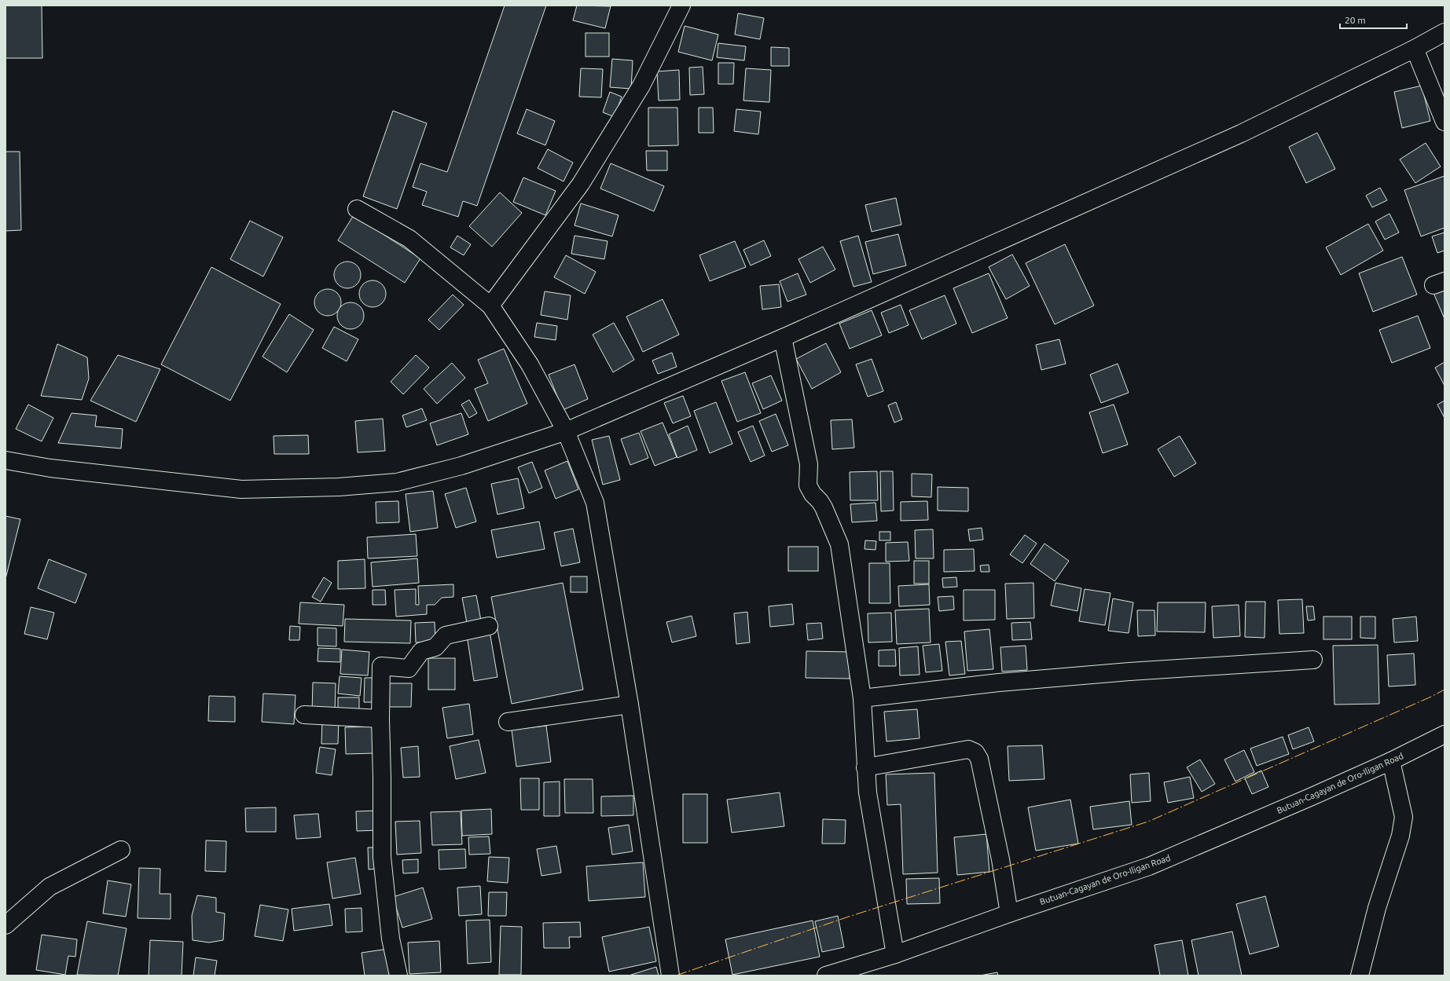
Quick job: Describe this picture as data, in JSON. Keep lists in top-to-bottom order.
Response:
{
  "streets": {
    "main road": ["Butuan-Cagayan de Oro-Iligan Road"]
  },
  "scale_bar": "20 m"
}
